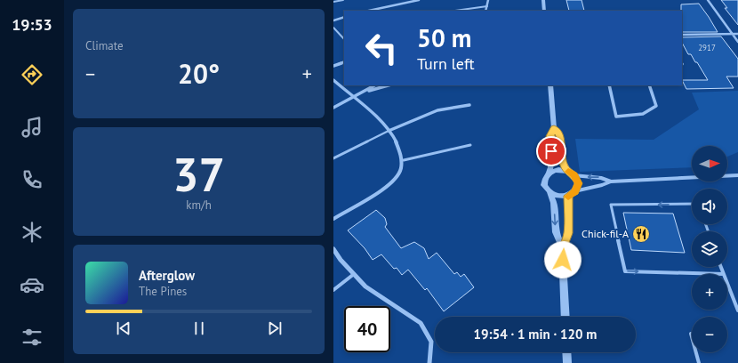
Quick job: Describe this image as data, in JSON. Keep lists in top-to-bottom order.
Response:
{
  "places": {
    "restaurant": ["Chick-fil-A"]
  },
  "house_numbers": ["2917"],
  "north": "right",
  "page": {
    "tabs": "19:53",
    "tile": [
      "Climate",
      ["37", "km/h"]
    ],
    "turn": ["50 m", "Turn left"],
    "heat": ["−", "20°", "+"],
    "map_buttons": ["+", "−"],
    "song": ["Afterglow", "The Pines"],
    "limit": "40",
    "trip": "19:54 · 1 min · 120 m"
  }
}
